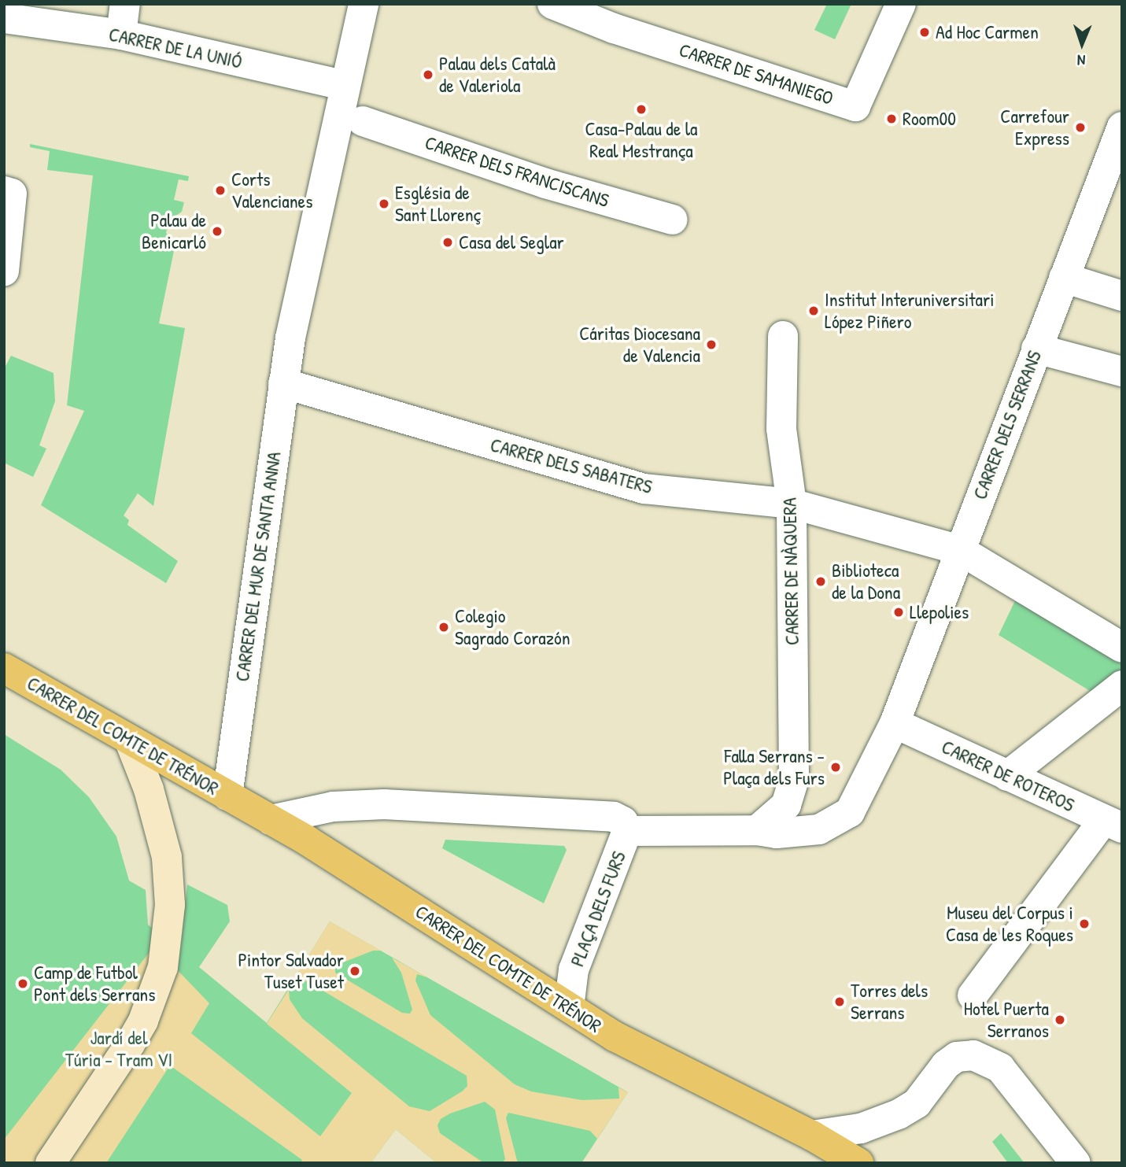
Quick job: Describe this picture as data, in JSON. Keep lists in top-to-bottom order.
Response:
{
  "streets": {
    "main road": ["CARRER DEL COMTE DE TRÉNOR"],
    "street": [
      "CARRER DE LA UNIÓ",
      "CARRER DE SAMANIEGO",
      "CARRER DELS FRANCISCANS",
      "CARRER DELS SERRANS",
      "CARRER DELS SABATERS",
      "CARRER DEL MUR DE SANTA ANNA",
      "CARRER DE NÀQUERA",
      "CARRER DE ROTEROS",
      "PLAÇA DELS FURS"
    ]
  },
  "crossings": [
    ["CARRER DE LA UNIÓ", "CARRER DEL MUR DE SANTA ANNA"],
    ["CARRER DELS SERRANS", "CARRER DELS SABATERS"],
    ["CARRER DELS SERRANS", "CARRER DE ROTEROS"],
    ["CARRER DELS SABATERS", "CARRER DEL MUR DE SANTA ANNA"],
    ["CARRER DELS SABATERS", "CARRER DE NÀQUERA"],
    ["CARRER DEL MUR DE SANTA ANNA", "CARRER DEL COMTE DE TRÉNOR"],
    ["CARRER DEL COMTE DE TRÉNOR", "PLAÇA DELS FURS"]
  ],
  "parks": ["Jardí del Túria - Tram VI"],
  "places": [
    "Ad Hoc Carmen",
    "Palau dels Català de Valeriola",
    "Casa-Palau de la Real Mestrança",
    "Room00",
    "Carrefour Express",
    "Corts Valencianes",
    "Església de Sant Llorenç",
    "Palau de Benicarló",
    "Casa del Seglar",
    "Institut Interuniversitari López Piñero",
    "Cáritas Diocesana de Valencia",
    "Biblioteca de la Dona",
    "Llepolies",
    "Colegio Sagrado Corazón",
    "Falla Serrans - Plaça dels Furs",
    "Museu del Corpus i Casa de les Roques",
    "Pintor Salvador Tuset Tuset",
    "Camp de Futbol Pont dels Serrans",
    "Torres dels Serrans",
    "Hotel Puerta Serranos"
  ],
  "north": "bottom"
}
